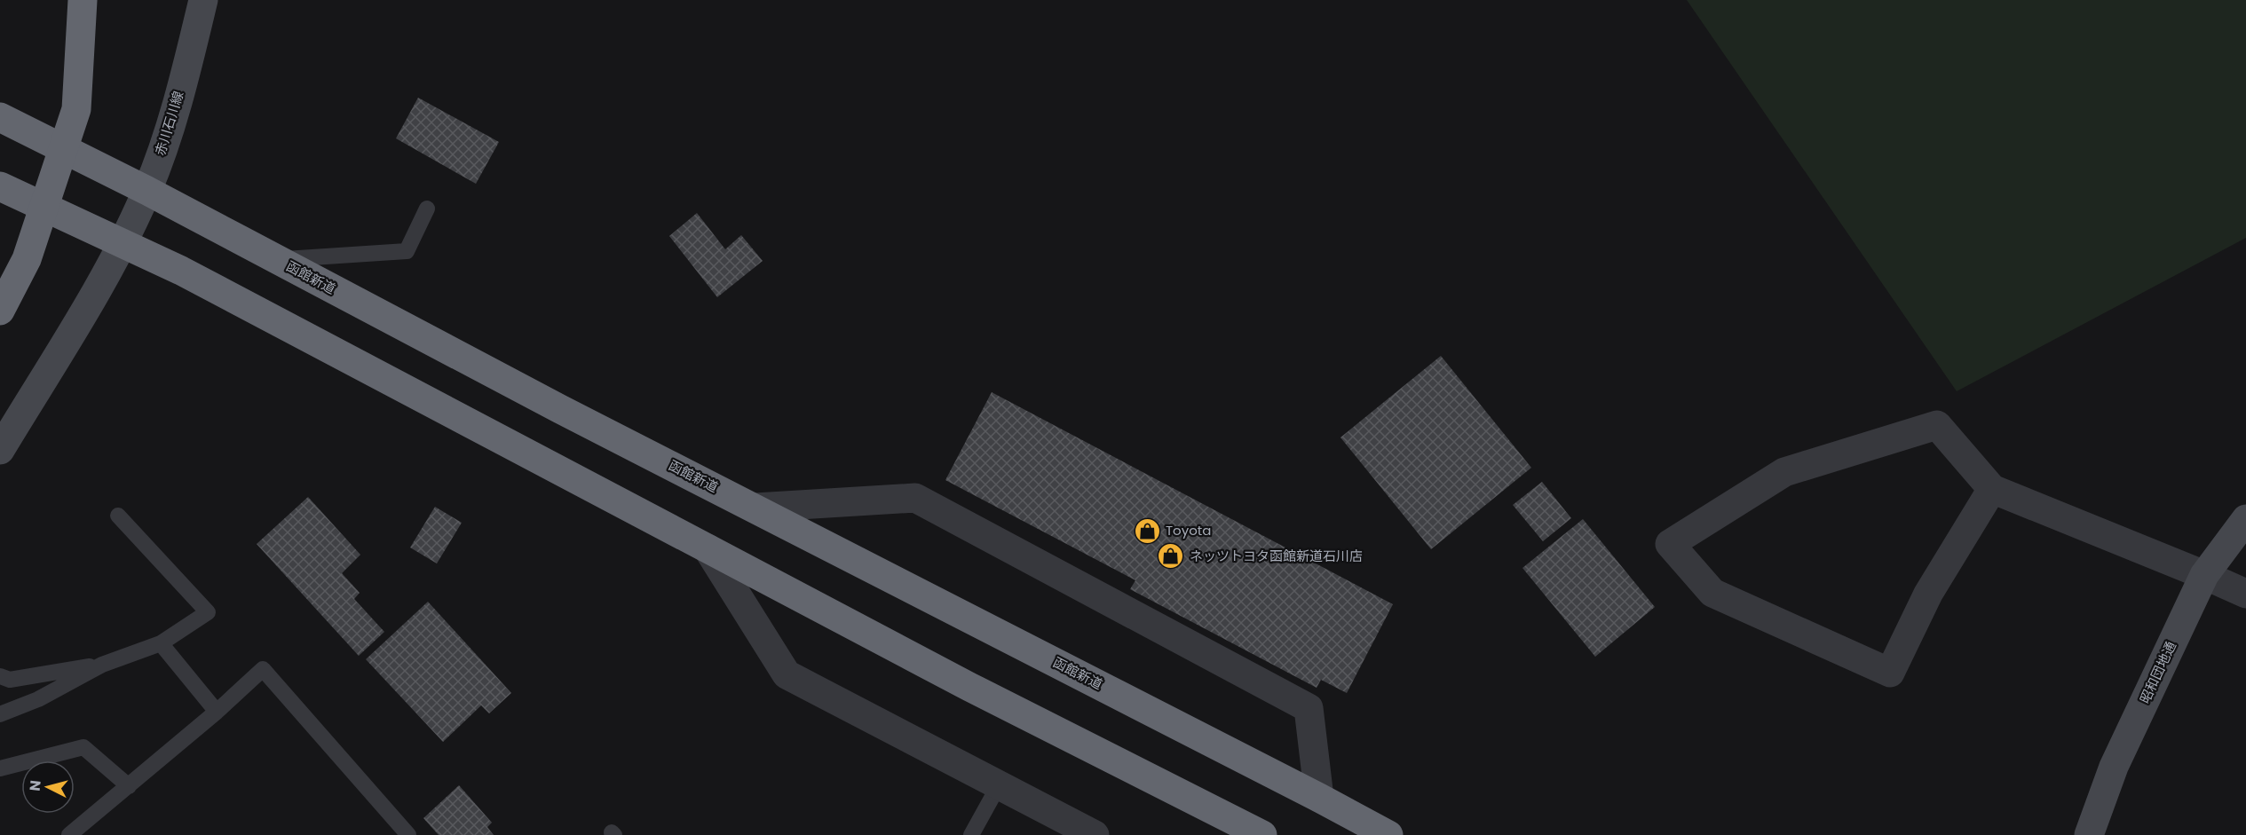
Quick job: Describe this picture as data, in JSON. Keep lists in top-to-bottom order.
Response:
{
  "streets": {
    "highway": ["函館新道"],
    "street": ["赤川石川線", "昭和団地通"]
  },
  "crossings": [
    ["赤川石川線", "函館新道"]
  ],
  "places": {
    "shop": ["Toyota", "ネッツトヨタ函館新道石川店"]
  },
  "north": "left"
}
